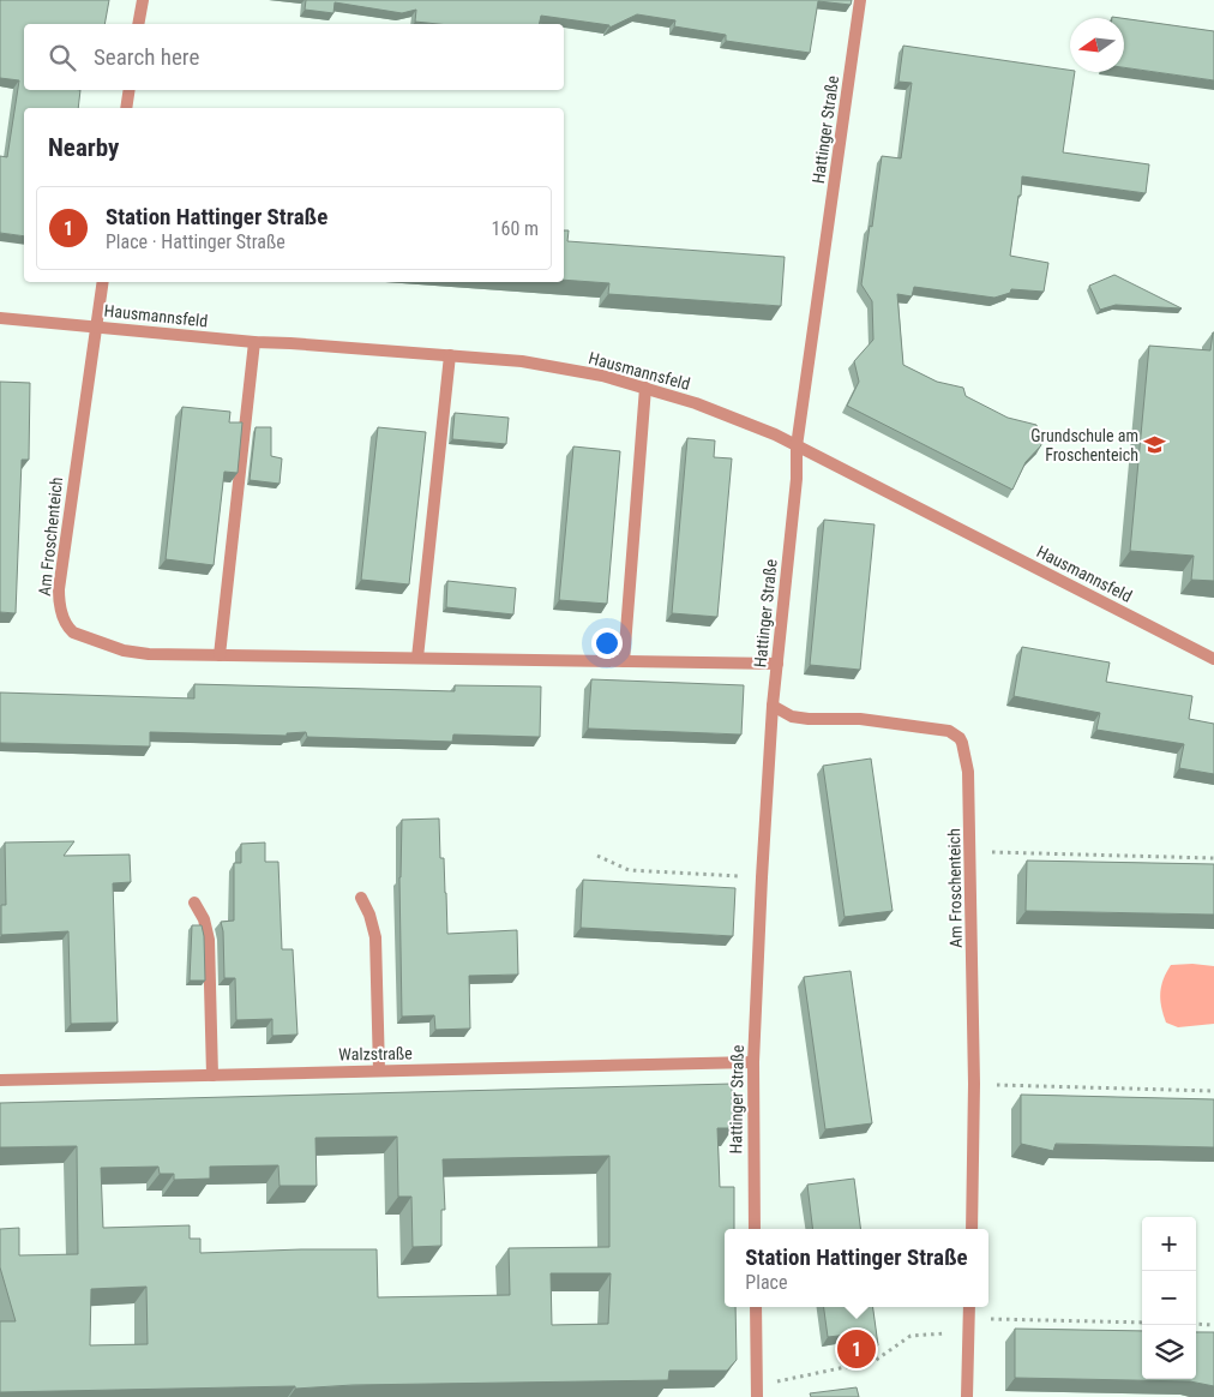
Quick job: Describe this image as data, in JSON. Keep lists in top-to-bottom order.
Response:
{
  "streets": {
    "street": [
      "Hattinger Straße",
      "Hausmannsfeld",
      "Am Froschenteich",
      "Walzstraße"
    ]
  },
  "crossings": [
    ["Hattinger Straße", "Hausmannsfeld"],
    ["Hattinger Straße", "Am Froschenteich"],
    ["Hattinger Straße", "Walzstraße"],
    ["Hausmannsfeld", "Am Froschenteich"]
  ],
  "places": {
    "school or university": ["Grundschule am Froschenteich"]
  },
  "north": "left",
  "page": {
    "search": "Search here",
    "heading": "Nearby",
    "list": [
      {
        "mark": "1",
        "name": "Station Hattinger Straße",
        "note": "Place · Hattinger Straße",
        "value": "160 m"
      }
    ],
    "map_buttons": ["+", "−"],
    "popup": ["Station Hattinger Straße", "Place"],
    "pins": "1"
  }
}
